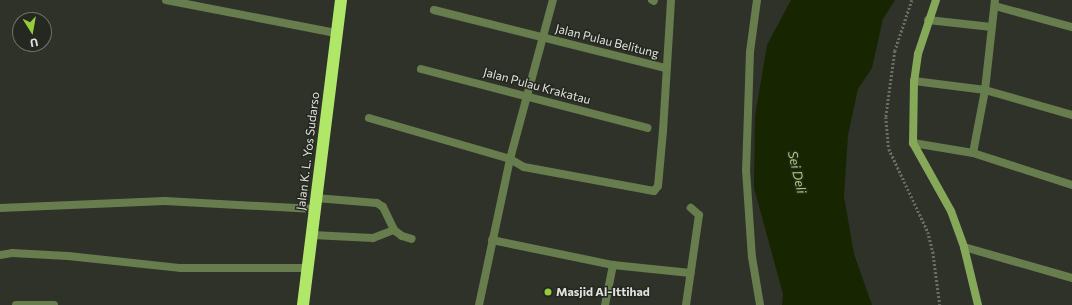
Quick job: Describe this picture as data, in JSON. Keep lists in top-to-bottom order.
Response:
{
  "streets": {
    "highway": ["Jalan K. L. Yos Sudarso"],
    "street": ["Jalan Pulau Belitung", "Jalan Pulau Krakatau"]
  },
  "water": ["Sei Deli"],
  "places": ["Masjid Al-Ittihad"],
  "north": "bottom"
}
